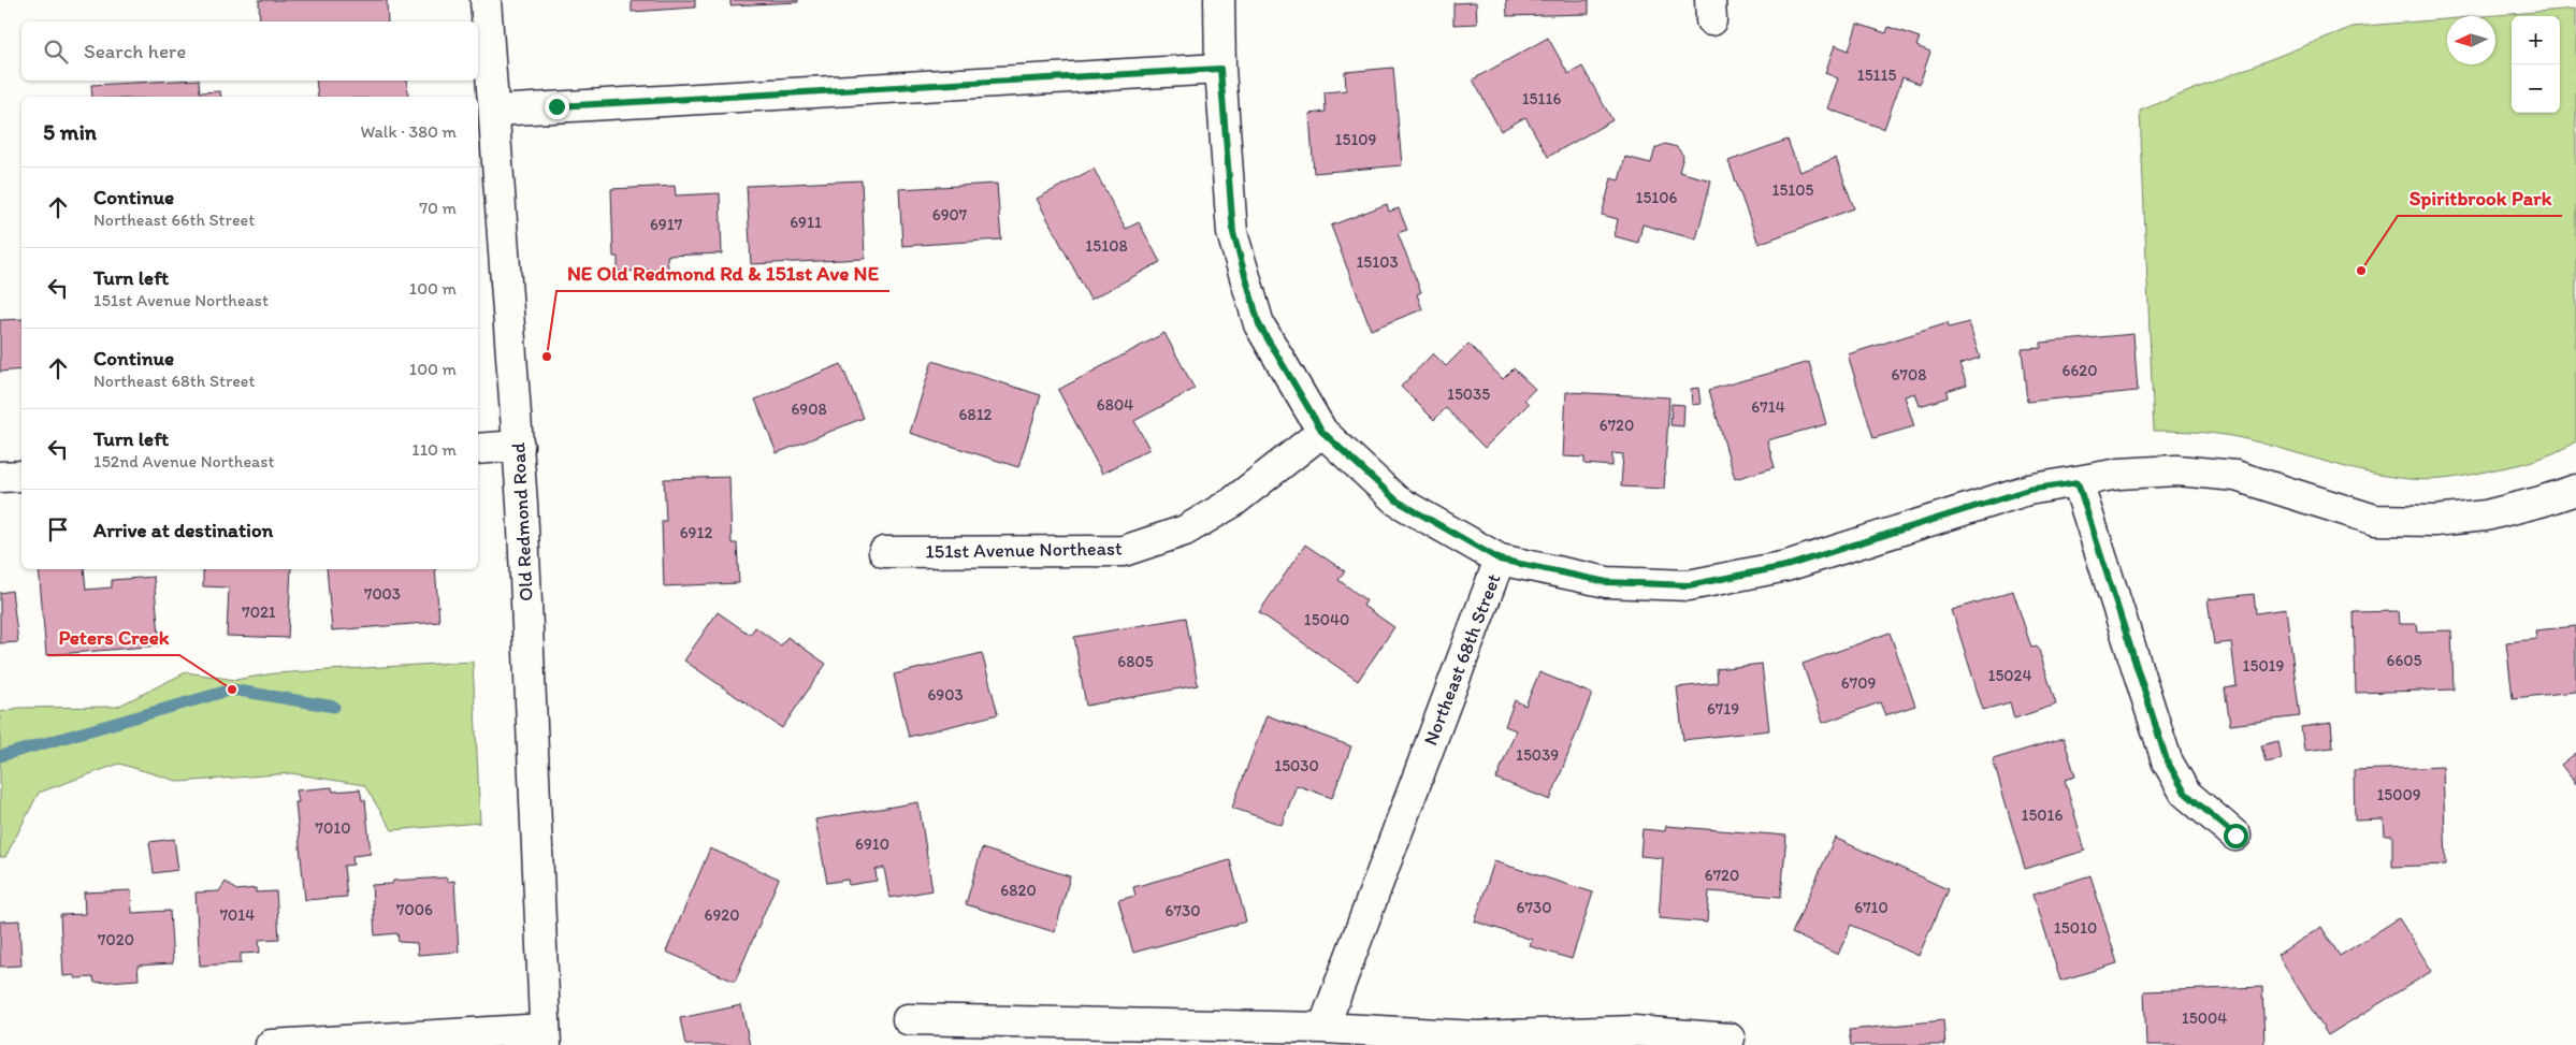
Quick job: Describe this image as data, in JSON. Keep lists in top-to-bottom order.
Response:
{
  "streets": {
    "street": ["Old Redmond Road", "151st Avenue Northeast", "Northeast 68th Street"]
  },
  "crossings": [
    ["151st Avenue Northeast", "Northeast 68th Street"]
  ],
  "places": ["Spiritbrook Park", "NE Old Redmond Rd & 151st Ave NE", "Peters Creek"],
  "house_numbers": [
    "15115",
    "15116",
    "15109",
    "15105",
    "15106",
    "6907",
    "6911",
    "6917",
    "15108",
    "15103",
    "6620",
    "6708",
    "15035",
    "6804",
    "6714",
    "6908",
    "6812",
    "6720",
    "6912",
    "7003",
    "7021",
    "15040",
    "6605",
    "6805",
    "15019",
    "15024",
    "6709",
    "6903",
    "6719",
    "15039",
    "15030",
    "15009",
    "15016",
    "7010",
    "6910",
    "6720",
    "6820",
    "6730",
    "6710",
    "7006",
    "6730",
    "7014",
    "6920",
    "15010",
    "7020",
    "15004"
  ],
  "north": "left",
  "page": {
    "map_buttons": ["+", "−"],
    "search": "Search here",
    "heading": ["5 min", "Walk · 380 m"],
    "list": [
      ["Continue", "Northeast 66th Street", "70 m"],
      ["Turn left", "151st Avenue Northeast", "100 m"],
      ["Continue", "Northeast 68th Street", "100 m"],
      ["Turn left", "152nd Avenue Northeast", "110 m"],
      "Arrive at destination"
    ]
  }
}
